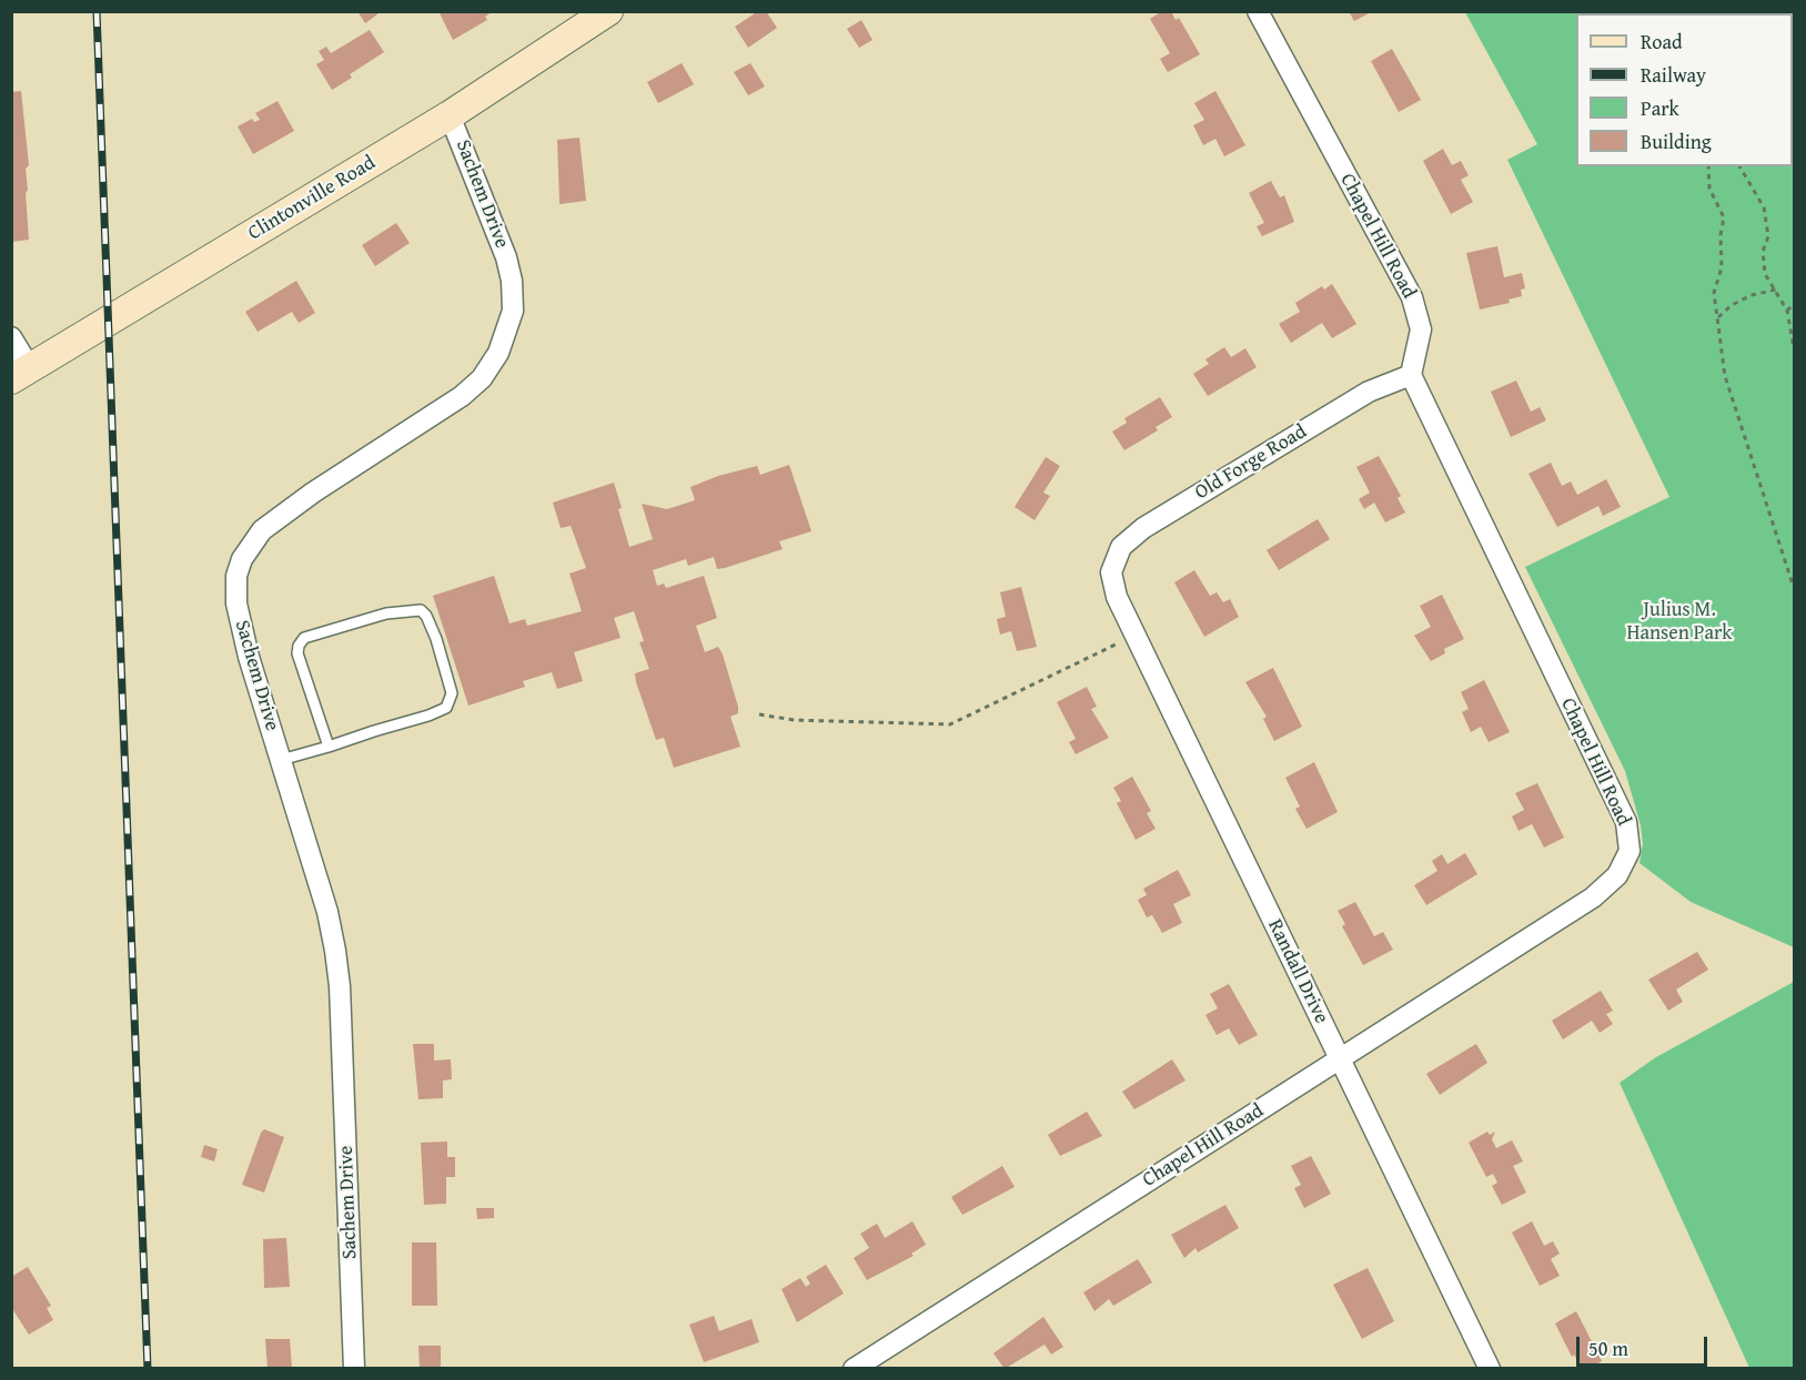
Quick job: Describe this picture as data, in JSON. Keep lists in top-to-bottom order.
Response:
{
  "streets": {
    "main road": ["Clintonville Road"],
    "street": [
      "Sachem Drive",
      "Chapel Hill Road",
      "Old Forge Road",
      "Randall Drive"
    ]
  },
  "crossings": [
    ["Sachem Drive", "Clintonville Road"],
    ["Chapel Hill Road", "Old Forge Road"],
    ["Chapel Hill Road", "Randall Drive"],
    ["Old Forge Road", "Randall Drive"]
  ],
  "parks": ["Julius M. Hansen Park"],
  "legend": [
    "Road",
    "Railway",
    "Park",
    "Building"
  ],
  "scale_bar": "50 m"
}
